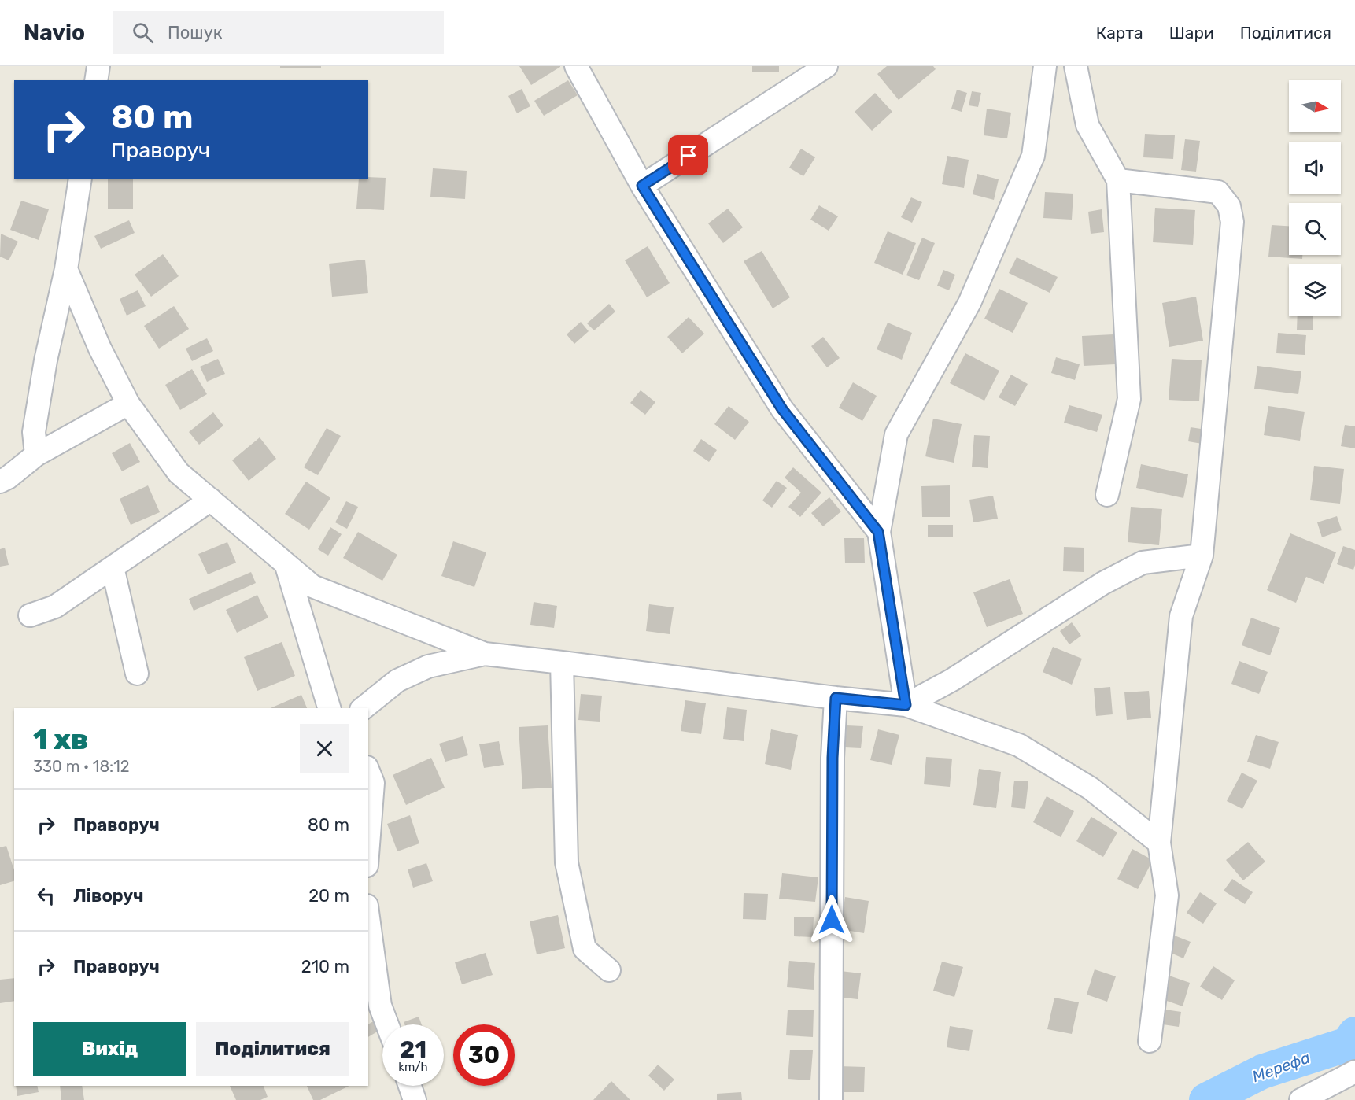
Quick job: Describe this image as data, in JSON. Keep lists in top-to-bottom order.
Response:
{
  "water": ["Мерефа"],
  "north": "right",
  "page": {
    "header": "Navio",
    "search": "Пошук",
    "nav": ["Карта", "Шари", "Поділитися"],
    "turn": ["80 m", "Праворуч"],
    "heading": ["1 хв", "330 m · 18:12"],
    "list": [
      {
        "name": "Праворуч",
        "value": "80 m"
      },
      {
        "name": "Ліворуч",
        "value": "20 m"
      },
      {
        "name": "Праворуч",
        "value": "210 m"
      }
    ],
    "buttons": ["Вихід", "Поділитися"],
    "speed": "21 km/h",
    "limit": "30"
  }
}
